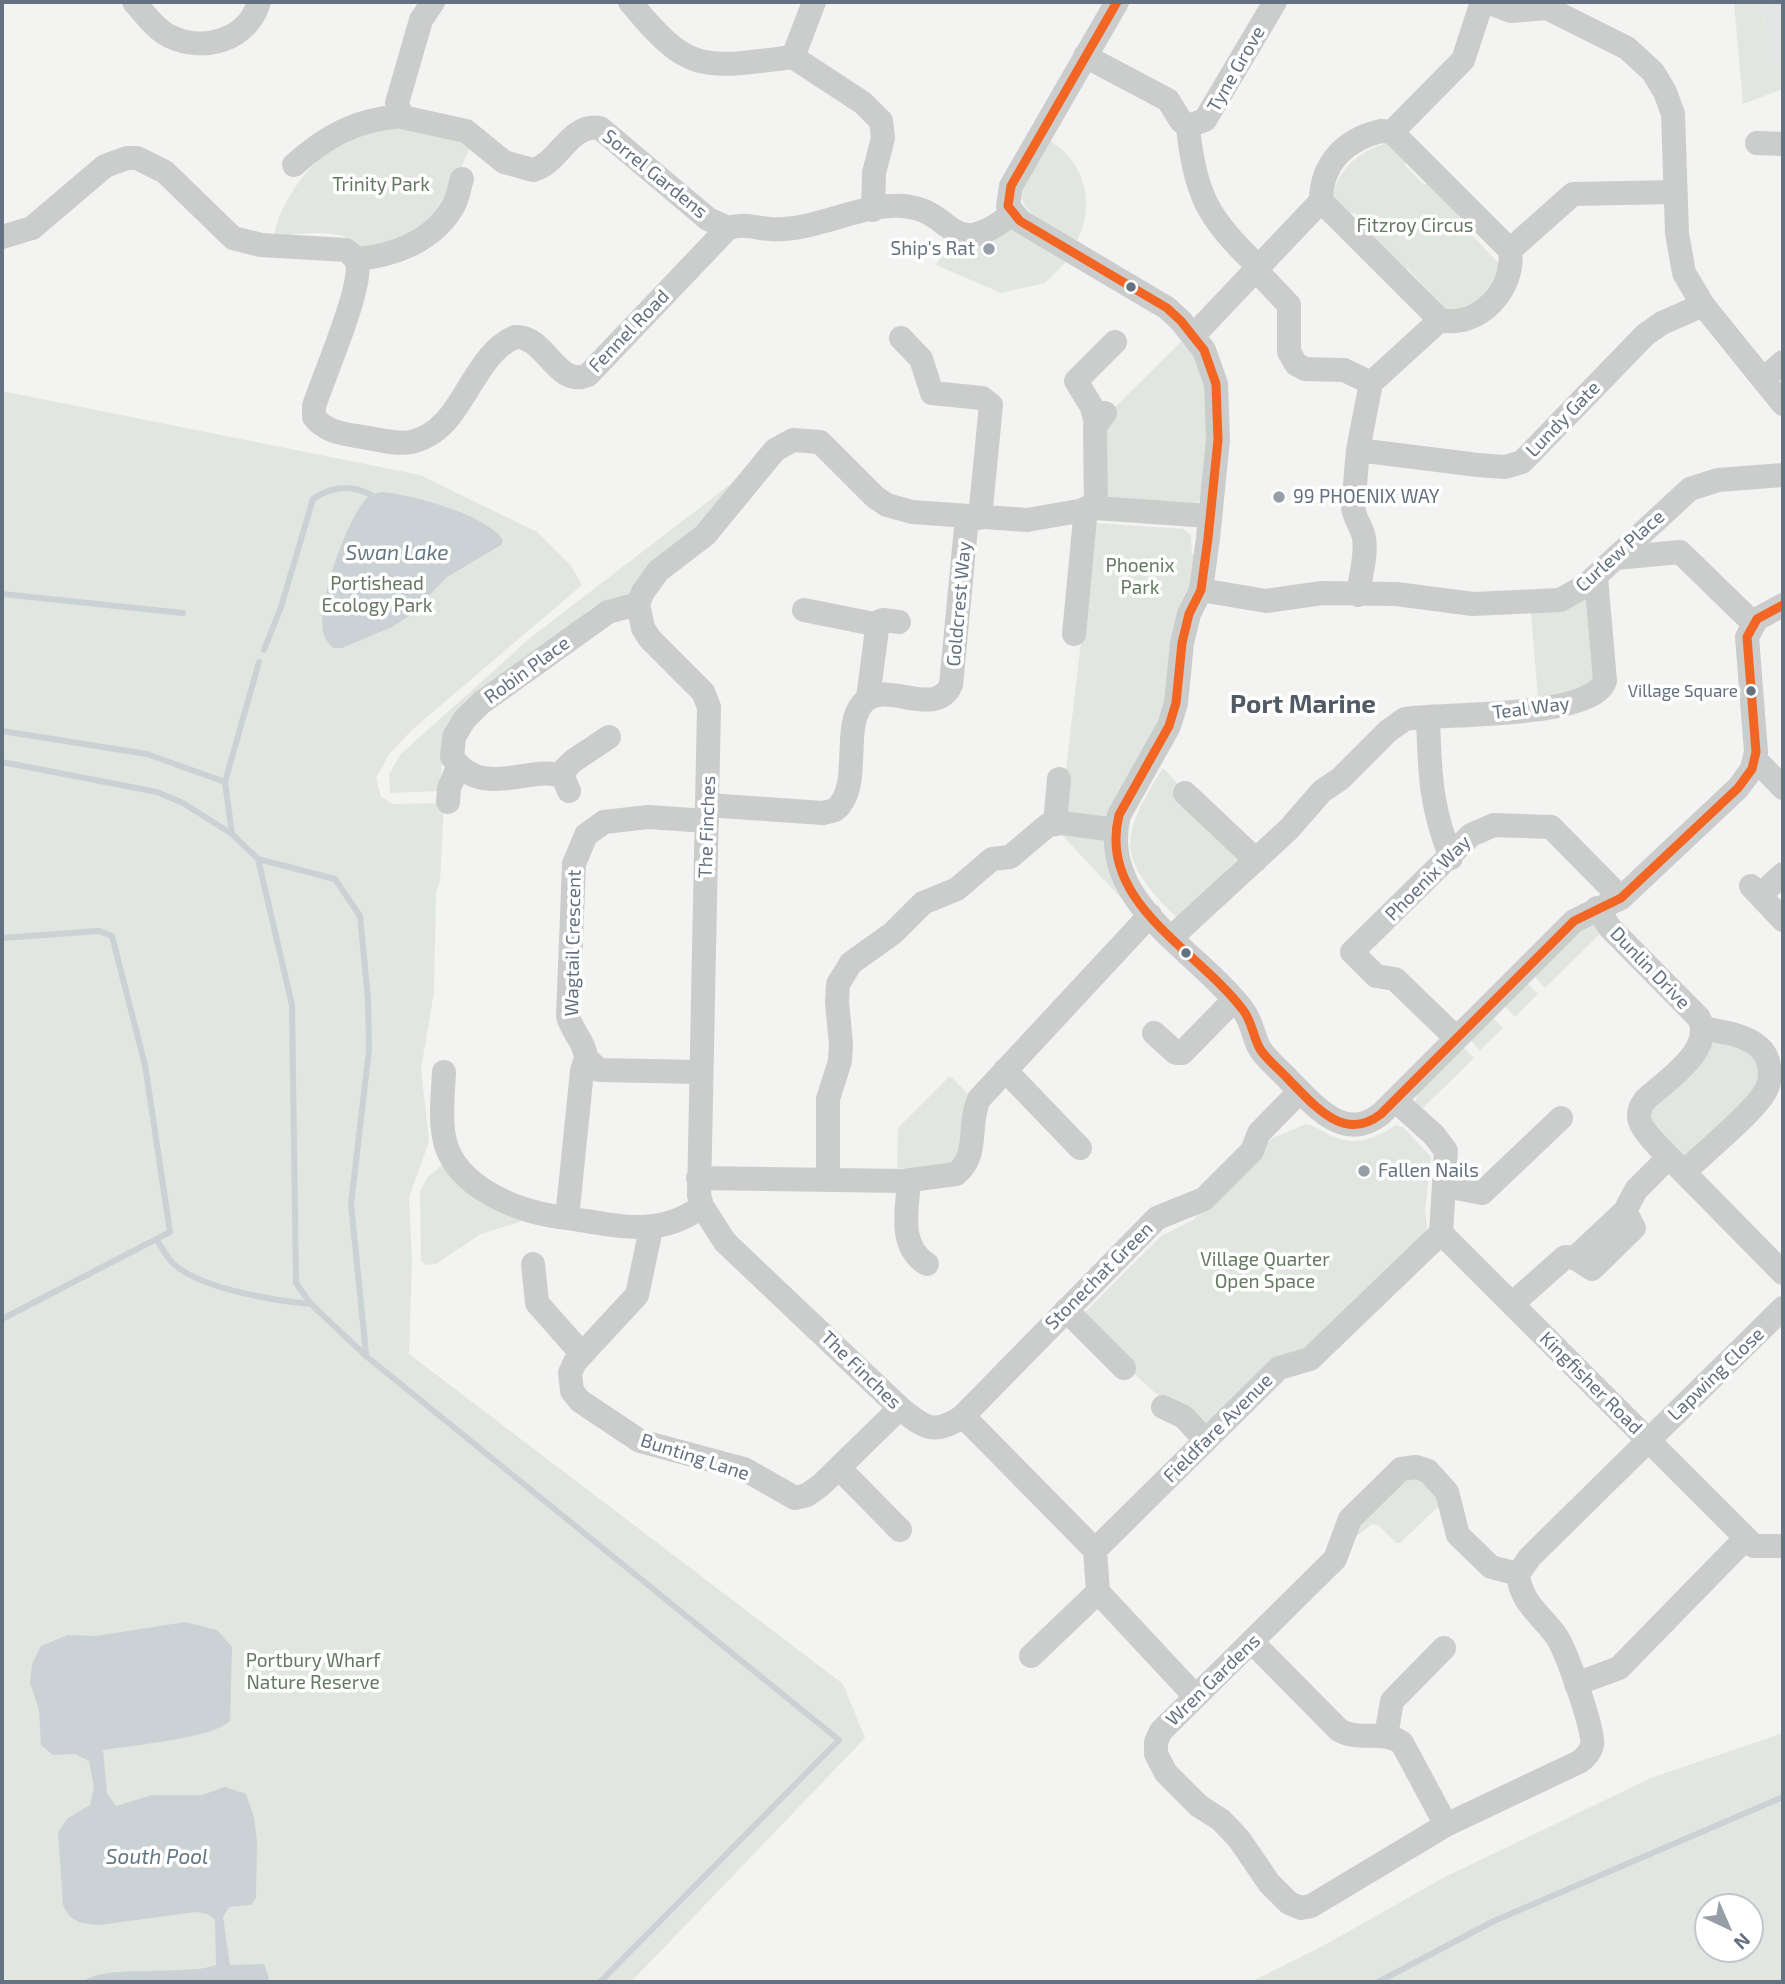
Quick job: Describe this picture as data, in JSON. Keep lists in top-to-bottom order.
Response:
{
  "streets": {
    "street": [
      "Tyne Grove",
      "Sorrel Gardens",
      "Fennel Road",
      "Lundy Gate",
      "Curlew Place",
      "Goldcrest Way",
      "Robin Place",
      "Teal Way",
      "The Finches",
      "Phoenix Way",
      "Wagtail Crescent",
      "Dunlin Drive",
      "Stonechat Green",
      "Lapwing Close",
      "Kingfisher Road",
      "Fieldfare Avenue",
      "Bunting Lane",
      "Wren Gardens"
    ]
  },
  "crossings": [
    ["Sorrel Gardens", "Fennel Road"],
    ["Curlew Place", "Teal Way"],
    ["Robin Place", "The Finches"],
    ["The Finches", "Wagtail Crescent"],
    ["The Finches", "Stonechat Green"],
    ["The Finches", "Bunting Lane"],
    ["Dunlin Drive", "Kingfisher Road"],
    ["Lapwing Close", "Kingfisher Road"],
    ["Kingfisher Road", "Fieldfare Avenue"]
  ],
  "districts": ["Port Marine"],
  "water": ["Swan Lake", "South Pool"],
  "parks": [
    "Trinity Park",
    "Fitzroy Circus",
    "Phoenix Park",
    "Portishead Ecology Park",
    "Village Quarter Open Space",
    "Portbury Wharf Nature Reserve"
  ],
  "places": [
    "Ship's Rat",
    "99 PHOENIX WAY",
    "Village Square",
    "Fallen Nails"
  ],
  "north": "bottom right"
}
